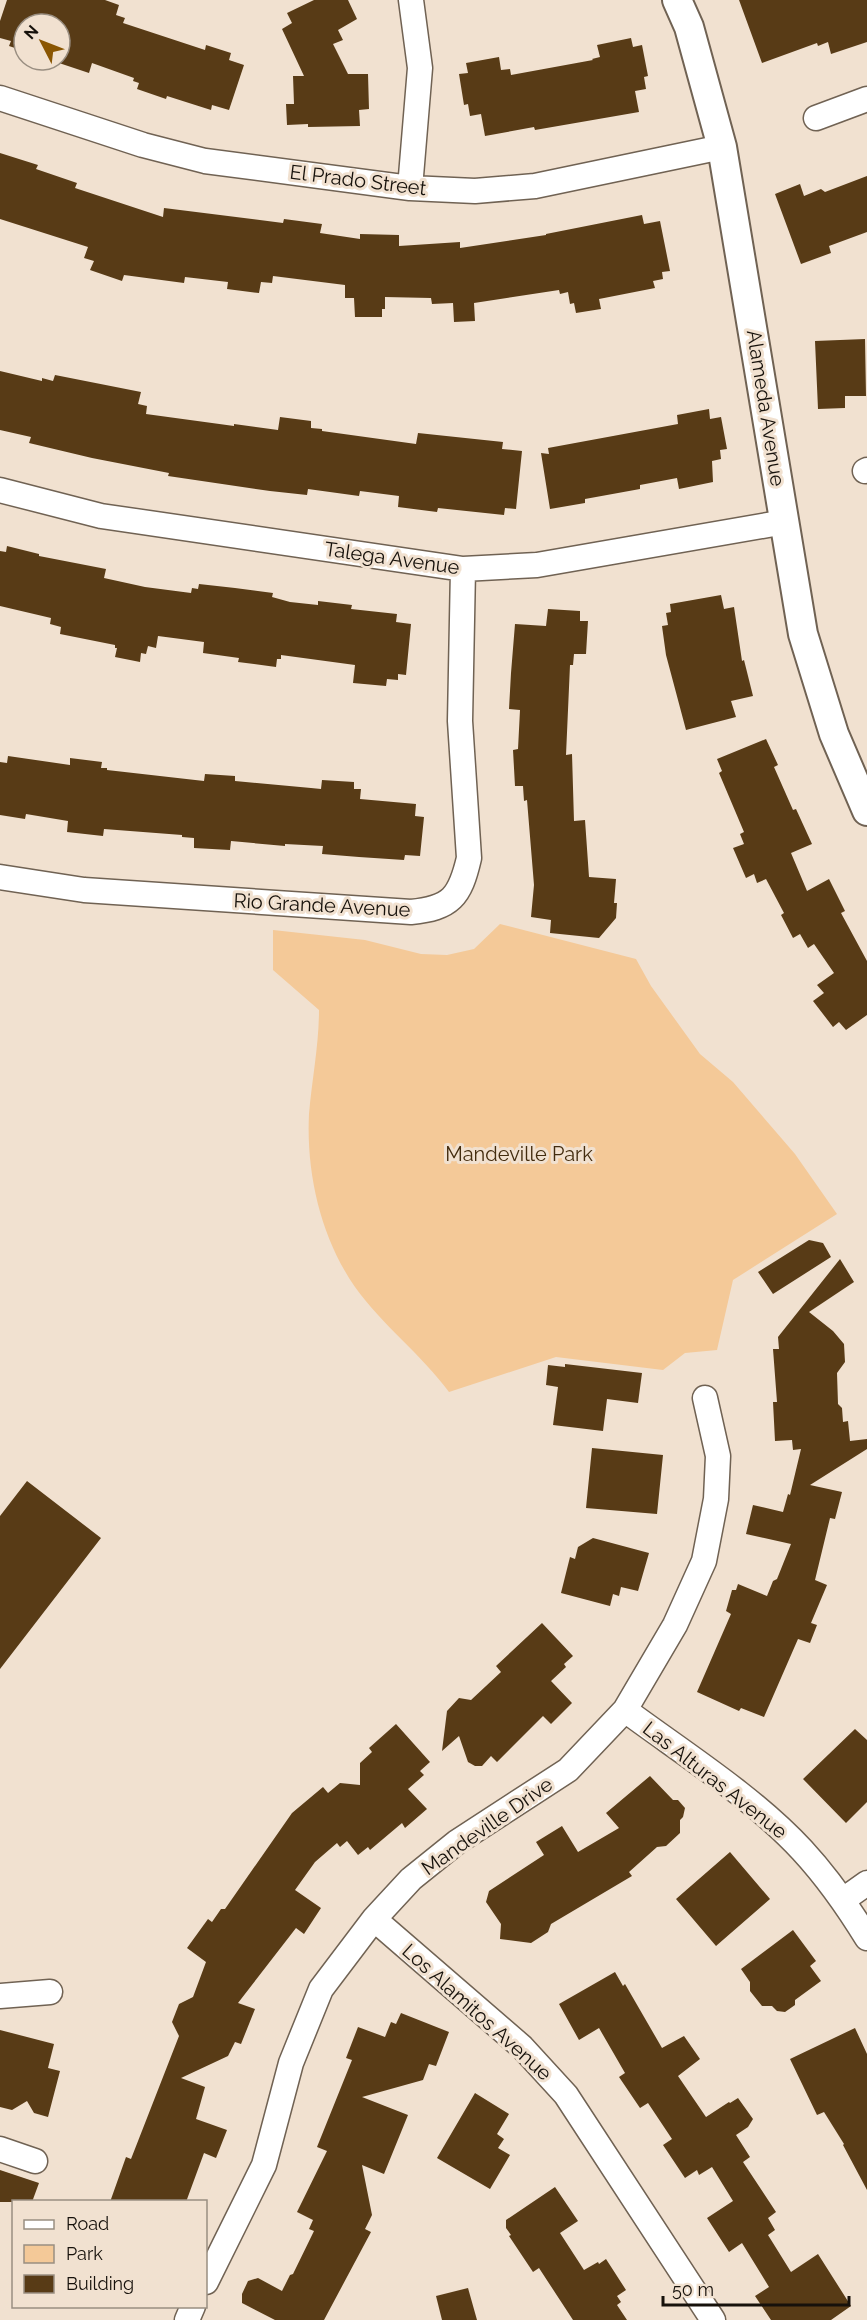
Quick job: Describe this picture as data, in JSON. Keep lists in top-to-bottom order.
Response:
{
  "streets": {
    "street": [
      "El Prado Street",
      "Alameda Avenue",
      "Talega Avenue",
      "Rio Grande Avenue",
      "Las Alturas Avenue",
      "Mandeville Drive",
      "Los Alamitos Avenue"
    ]
  },
  "crossings": [
    ["El Prado Street", "Alameda Avenue"],
    ["Alameda Avenue", "Talega Avenue"],
    ["Talega Avenue", "Rio Grande Avenue"],
    ["Las Alturas Avenue", "Mandeville Drive"],
    ["Mandeville Drive", "Los Alamitos Avenue"]
  ],
  "parks": ["Mandeville Park"],
  "legend": ["Road", "Park", "Building"],
  "scale_bar": "50 m",
  "north": "top left"
}
